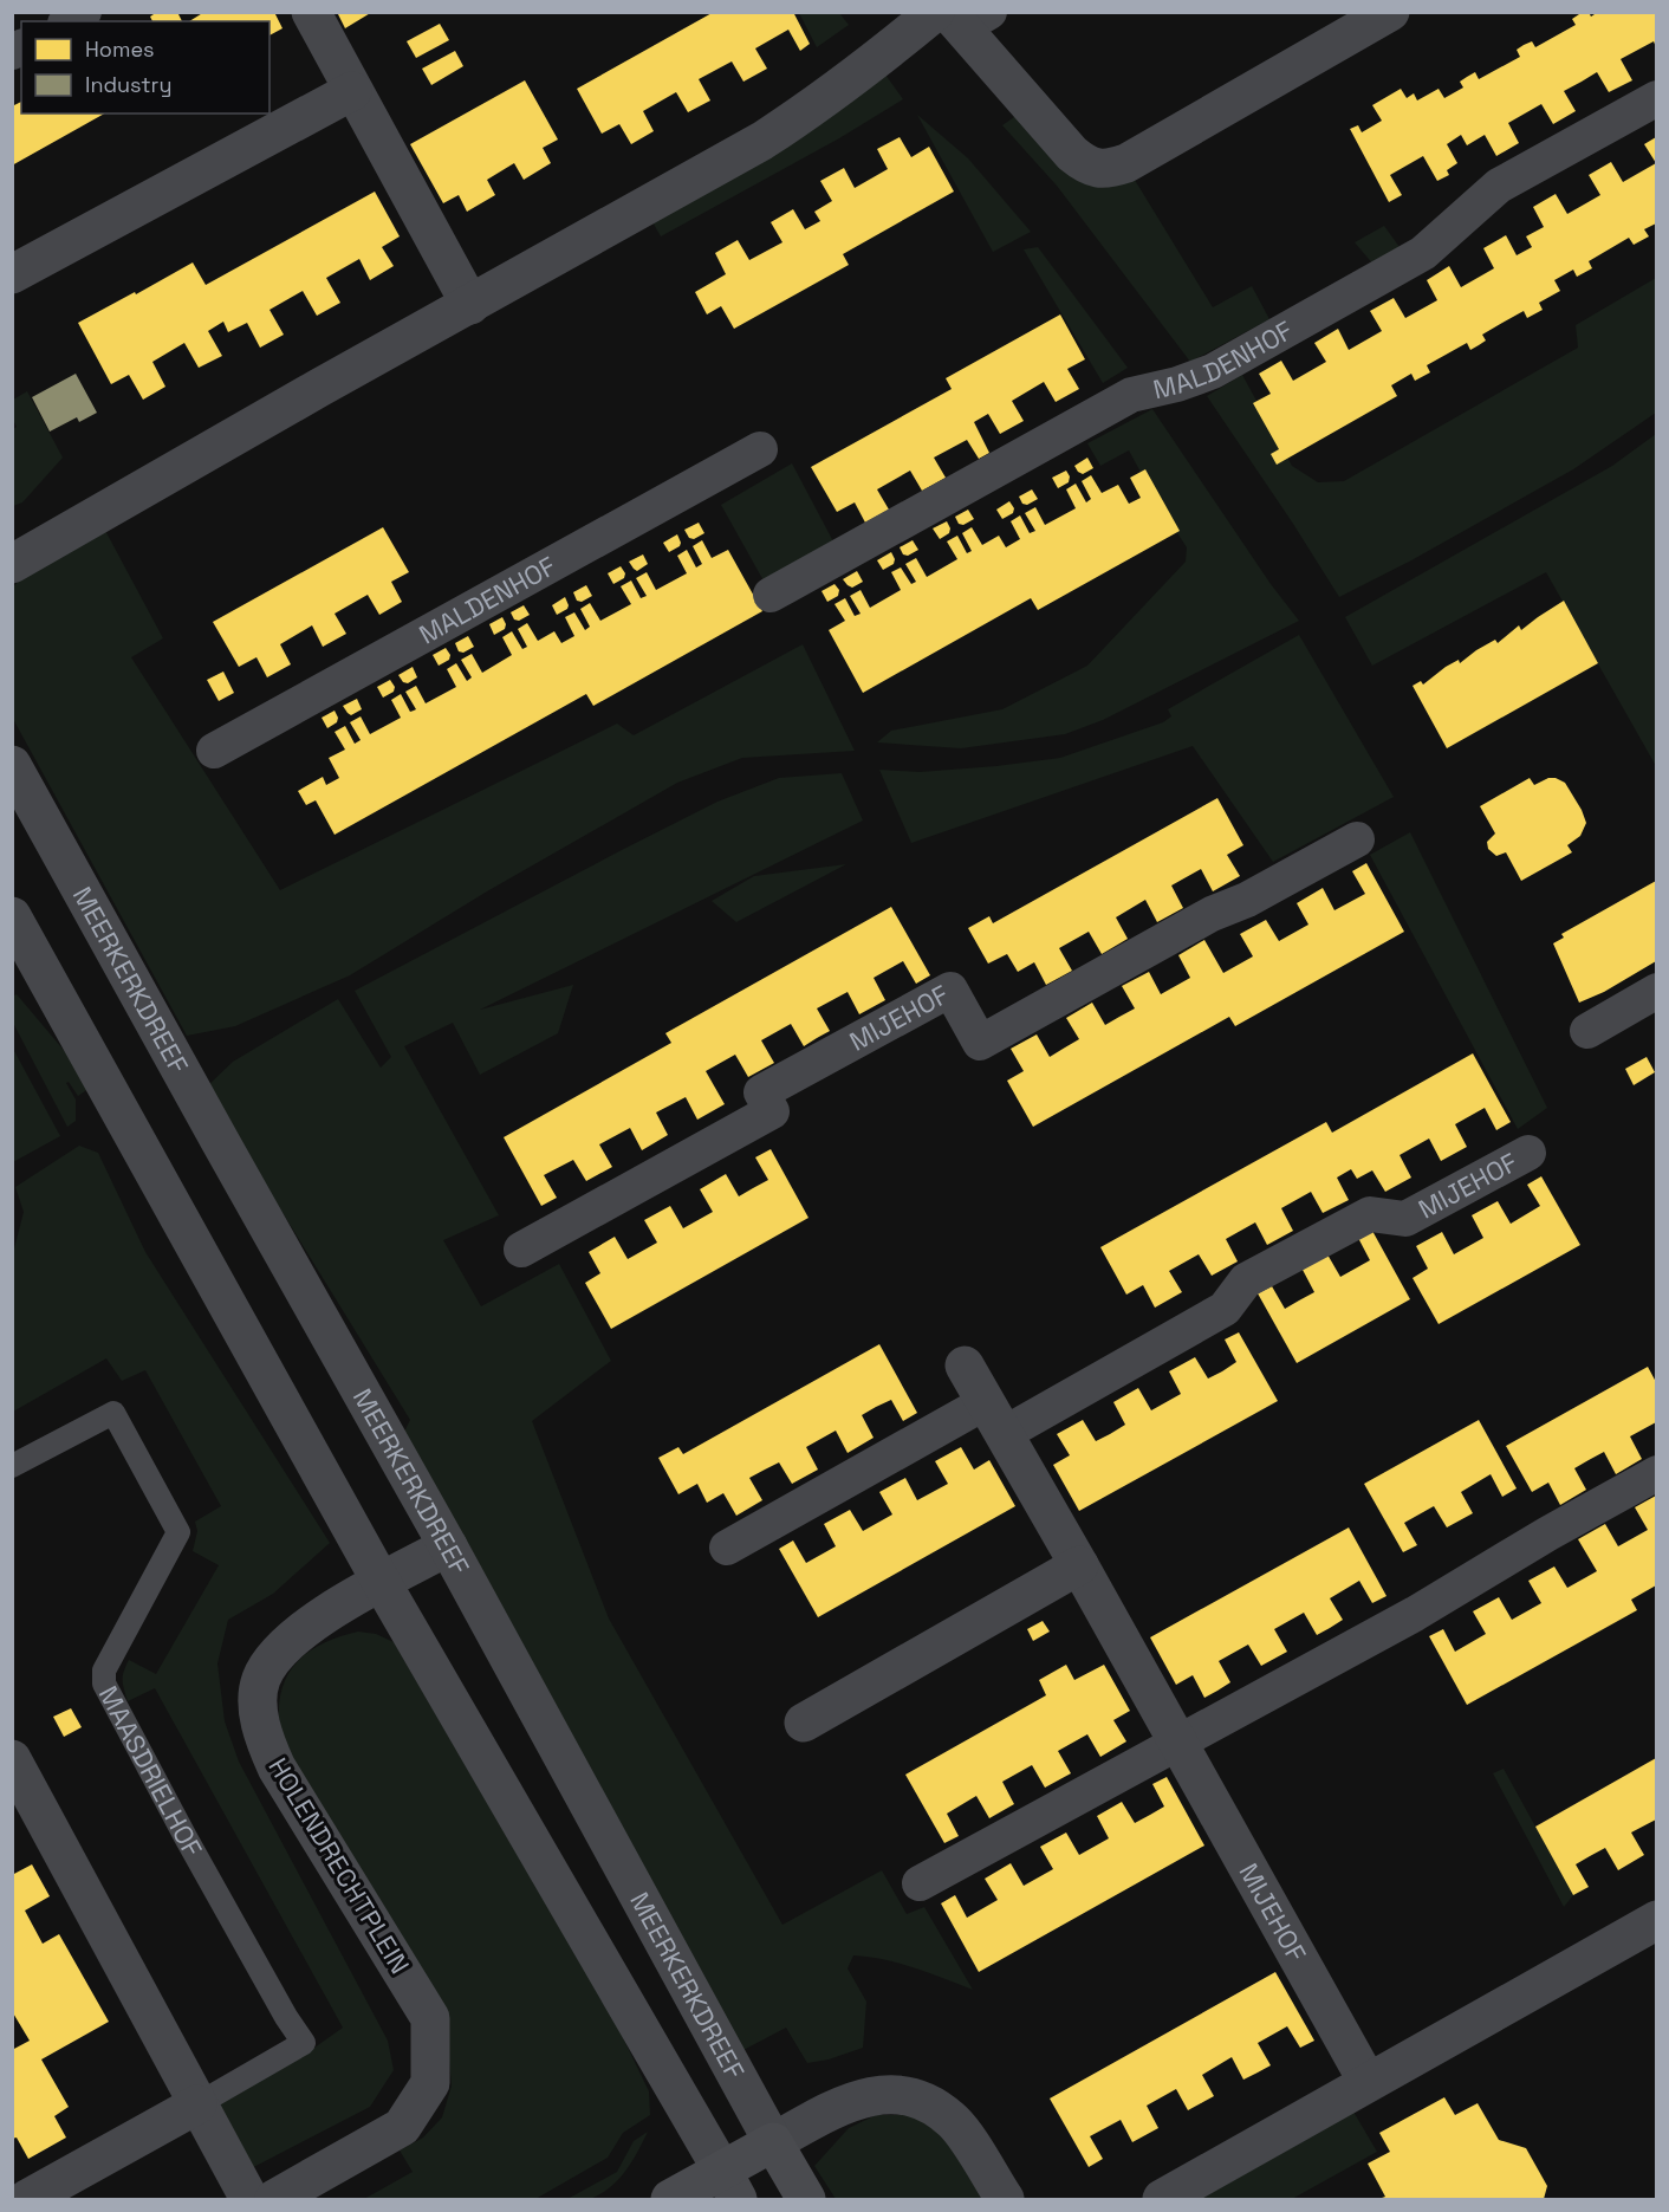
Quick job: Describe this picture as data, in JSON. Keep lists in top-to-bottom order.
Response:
{
  "streets": {
    "main road": ["MEERKERKDREEF"],
    "street": [
      "MALDENHOF",
      "MIJEHOF",
      "MAASDRIELHOF",
      "HOLENDRECHTPLEIN"
    ]
  },
  "crossings": [
    ["MEERKERKDREEF", "HOLENDRECHTPLEIN"]
  ],
  "legend": ["Homes", "Industry"]
}
